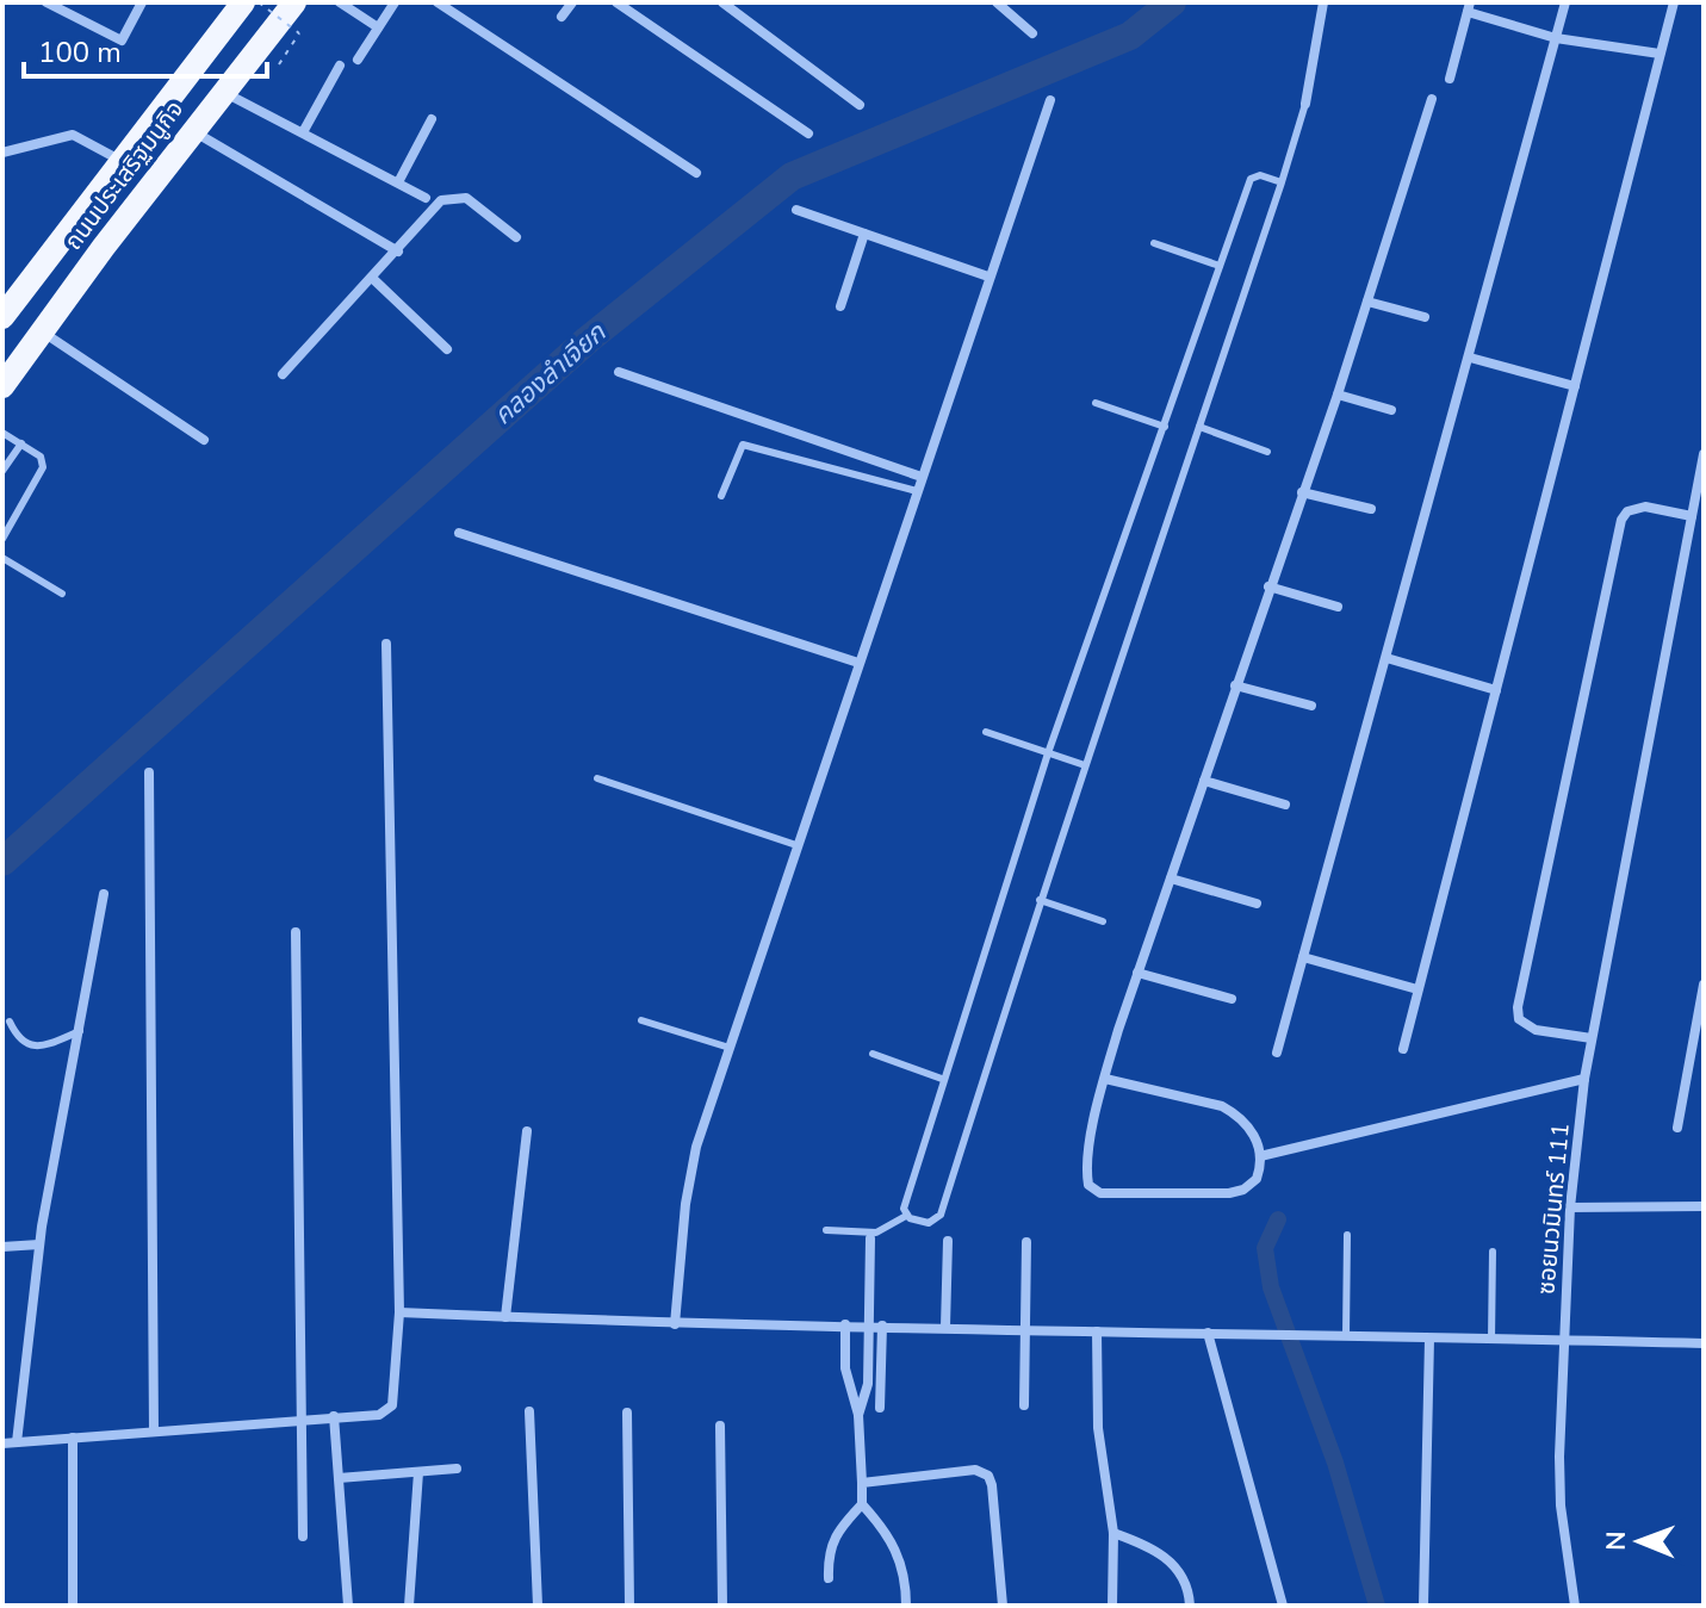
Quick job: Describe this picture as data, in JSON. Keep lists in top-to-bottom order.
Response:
{
  "streets": {
    "main road": ["ถนนประเสริฐมนูกิจ"],
    "street": ["ซอยนวมินทร์ 111"]
  },
  "water": ["คลองลำเจียก"],
  "scale_bar": "100 m",
  "north": "left"
}
